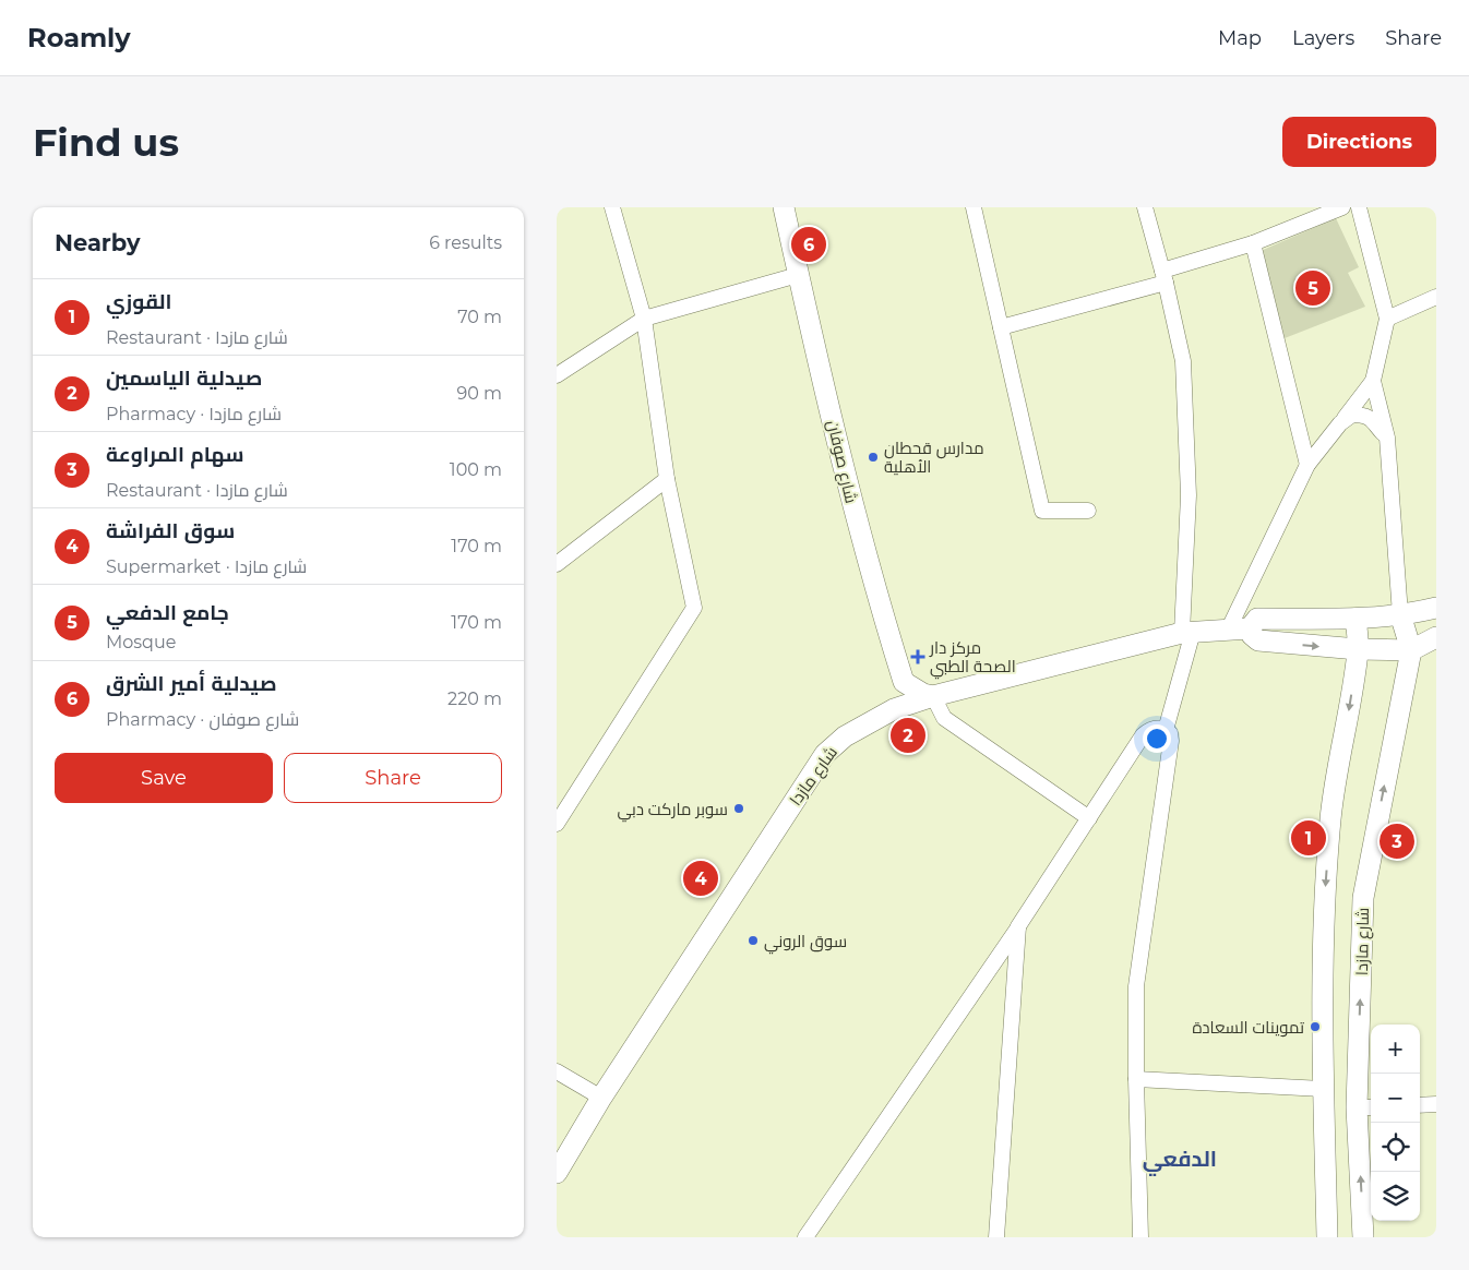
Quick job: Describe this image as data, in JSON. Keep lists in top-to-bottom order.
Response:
{
  "streets": {
    "street": ["شارع صوفان", "شارع مازدا"]
  },
  "districts": ["الدفعي"],
  "places": {
    "other": [
      "مدارس قحطان الأهلية",
      "سوبر ماركت دبي",
      "سوق الروني",
      "تموينات السعادة"
    ],
    "health": ["مركز دار الصحة الطبي"]
  },
  "page": {
    "header": "Roamly",
    "nav": ["Map", "Layers", "Share"],
    "buttons": [
      "Directions",
      ["Save", "Share"]
    ],
    "title": "Find us",
    "heading": ["Nearby", "6 results"],
    "pins": [
      "6",
      "5",
      "2",
      "1",
      "3",
      "4"
    ],
    "list": [
      {
        "mark": "1",
        "name": "القوزي",
        "note": "Restaurant · شارع مازدا",
        "value": "70 m"
      },
      {
        "mark": "2",
        "name": "صيدلية الياسمين",
        "note": "Pharmacy · شارع مازدا",
        "value": "90 m"
      },
      {
        "mark": "3",
        "name": "سهام المراوعة",
        "note": "Restaurant · شارع مازدا",
        "value": "100 m"
      },
      {
        "mark": "4",
        "name": "سوق الفراشة",
        "note": "Supermarket · شارع مازدا",
        "value": "170 m"
      },
      {
        "mark": "5",
        "name": "جامع الدفعي",
        "note": "Mosque",
        "value": "170 m"
      },
      {
        "mark": "6",
        "name": "صيدلية أمير الشرق",
        "note": "Pharmacy · شارع صوفان",
        "value": "220 m"
      }
    ],
    "map_buttons": ["+", "−"]
  }
}
